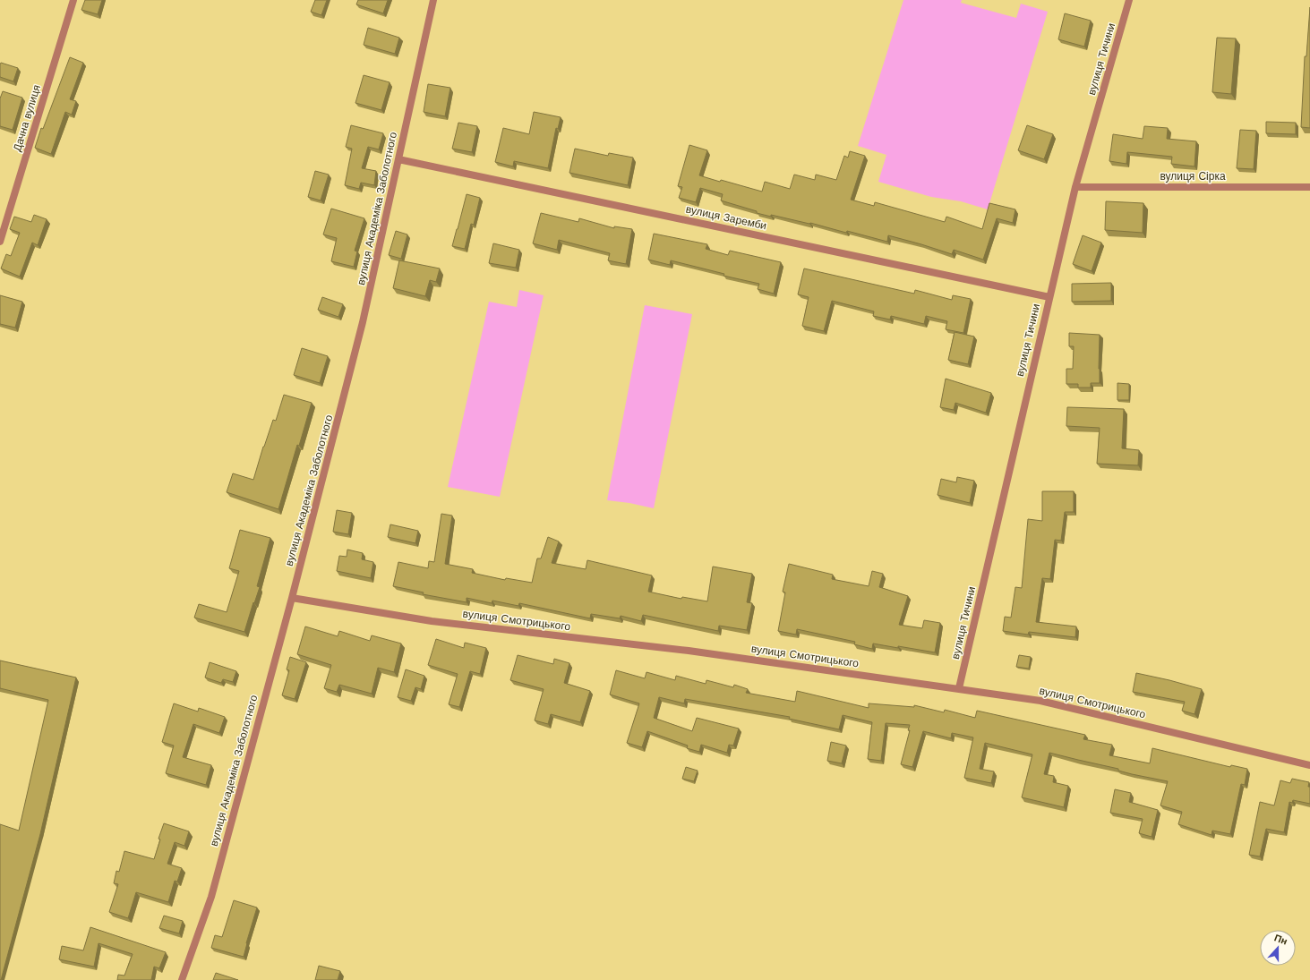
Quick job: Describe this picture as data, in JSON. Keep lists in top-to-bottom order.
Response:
{
  "streets": {
    "street": [
      "вулиця Тичини",
      "Дачна вулиця",
      "вулиця Сірка",
      "вулиця Академіка Заболотного",
      "вулиця Заремби",
      "вулиця Смотрицького"
    ]
  },
  "crossings": [
    ["вулиця Тичини", "вулиця Сірка"],
    ["вулиця Тичини", "вулиця Заремби"],
    ["вулиця Тичини", "вулиця Смотрицького"],
    ["вулиця Академіка Заболотного", "вулиця Заремби"],
    ["вулиця Академіка Заболотного", "вулиця Смотрицького"]
  ],
  "north": "top"
}
